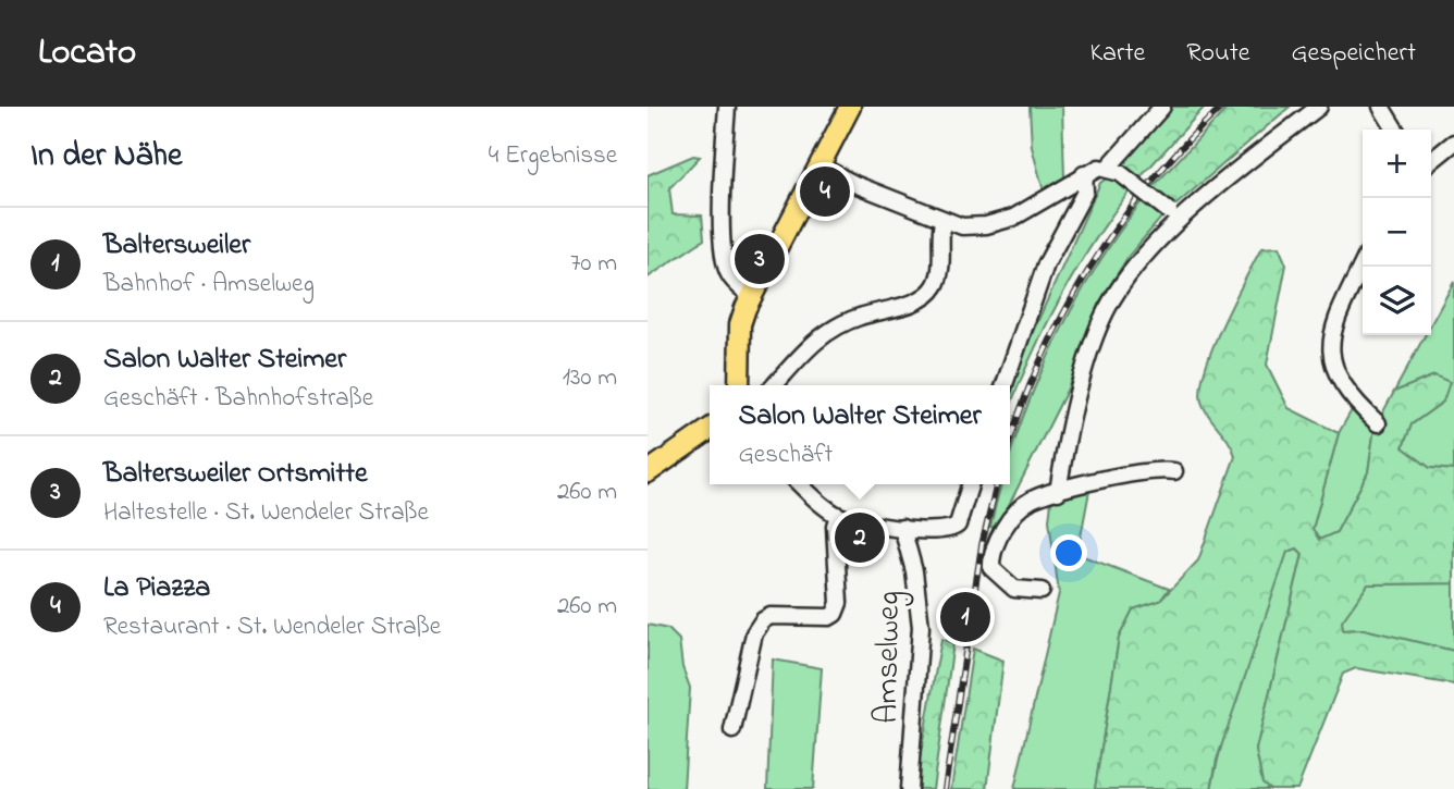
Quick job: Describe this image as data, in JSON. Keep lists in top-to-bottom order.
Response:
{
  "streets": {
    "street": ["Amselweg"]
  },
  "page": {
    "header": "Locato",
    "nav": ["Karte", "Route", "Gespeichert"],
    "heading": ["In der Nähe", "4 Ergebnisse"],
    "map_buttons": ["+", "−"],
    "pins": [
      "4",
      "3",
      "2",
      "1"
    ],
    "list": [
      {
        "mark": "1",
        "name": "Baltersweiler",
        "note": "Bahnhof · Amselweg",
        "value": "70 m"
      },
      {
        "mark": "2",
        "name": "Salon Walter Steimer",
        "note": "Geschäft · Bahnhofstraße",
        "value": "130 m"
      },
      {
        "mark": "3",
        "name": "Baltersweiler Ortsmitte",
        "note": "Haltestelle · St. Wendeler Straße",
        "value": "260 m"
      },
      {
        "mark": "4",
        "name": "La Piazza",
        "note": "Restaurant · St. Wendeler Straße",
        "value": "260 m"
      }
    ],
    "popup": ["Salon Walter Steimer", "Geschäft"]
  }
}
